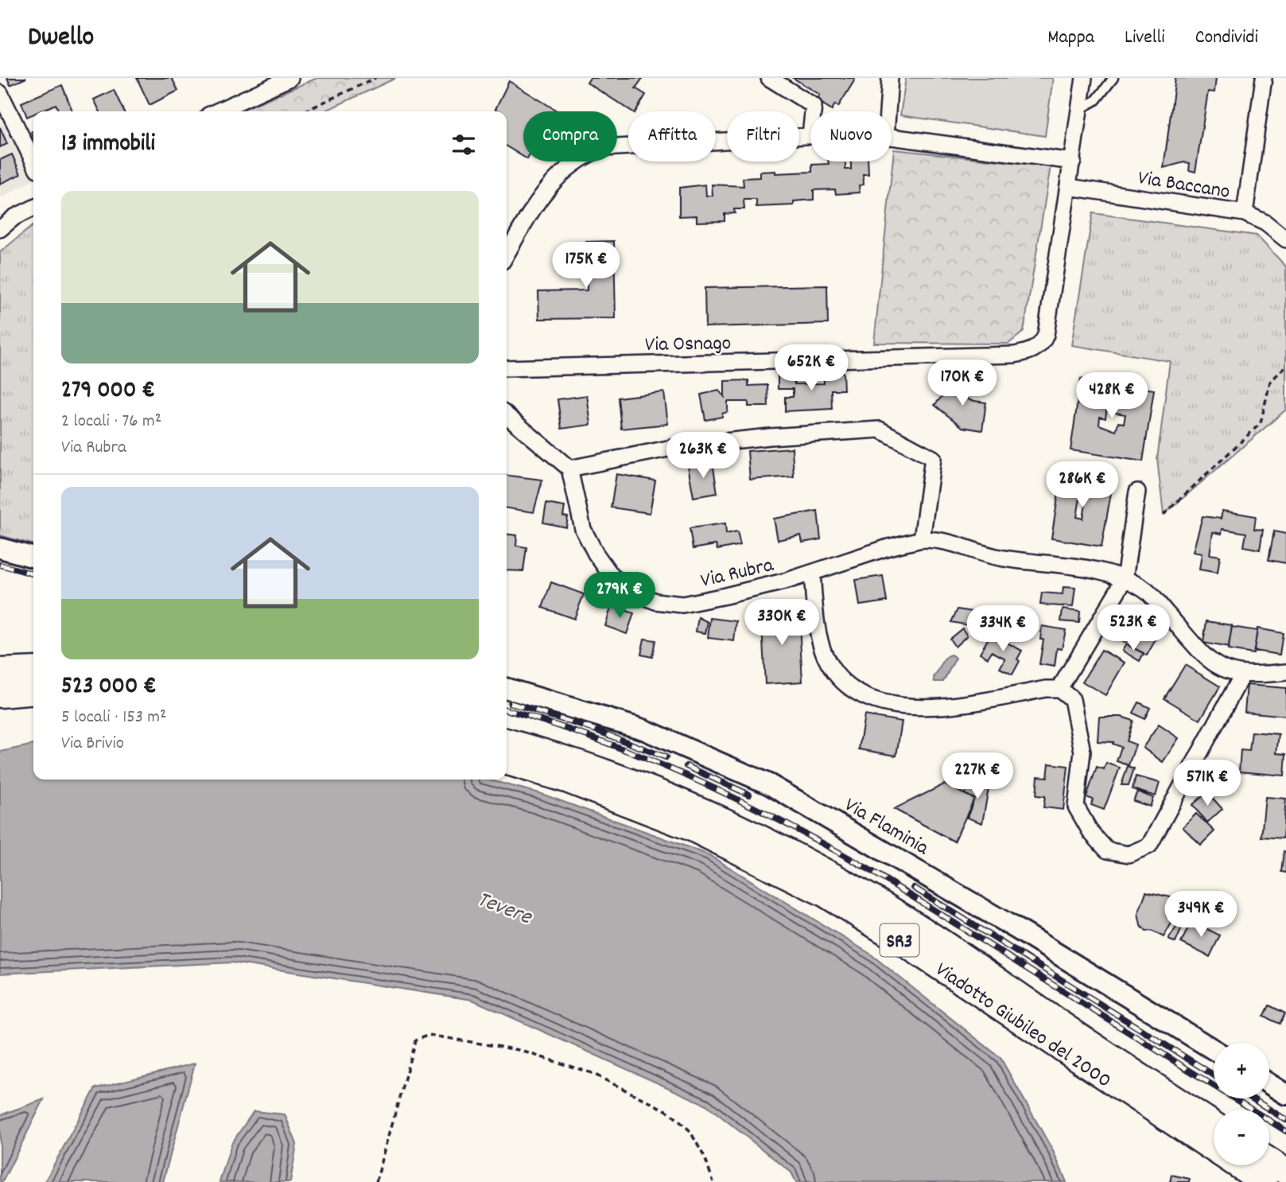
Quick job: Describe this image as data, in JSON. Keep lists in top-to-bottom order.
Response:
{
  "streets": {
    "highway": ["SR3", "Viadotto Giubileo del 2000"],
    "street": [
      "Via Baccano",
      "Via Osnago",
      "Via Rubra",
      "Via Flaminia"
    ]
  },
  "crossings": [
    ["Via Baccano", "Via Osnago"]
  ],
  "water": ["Tevere"],
  "page": {
    "header": "Dwello",
    "nav": ["Mappa", "Livelli", "Condividi"],
    "chip": [
      "Compra",
      "Affitta",
      "Filtri",
      "Nuovo"
    ],
    "heading": "13 immobili",
    "list": [
      {
        "name": "279 000 €",
        "note": "2 locali · 76 m² · Via Rubra"
      },
      {
        "name": "523 000 €",
        "note": "5 locali · 153 m² · Via Brivio"
      }
    ],
    "price": [
      "175K €",
      "652K €",
      "170K €",
      "428K €",
      "263K €",
      "286K €",
      "279K €",
      "330K €",
      "523K €",
      "334K €",
      "227K €",
      "571K €",
      "349K €"
    ],
    "map_buttons": ["+", "−"]
  }
}
